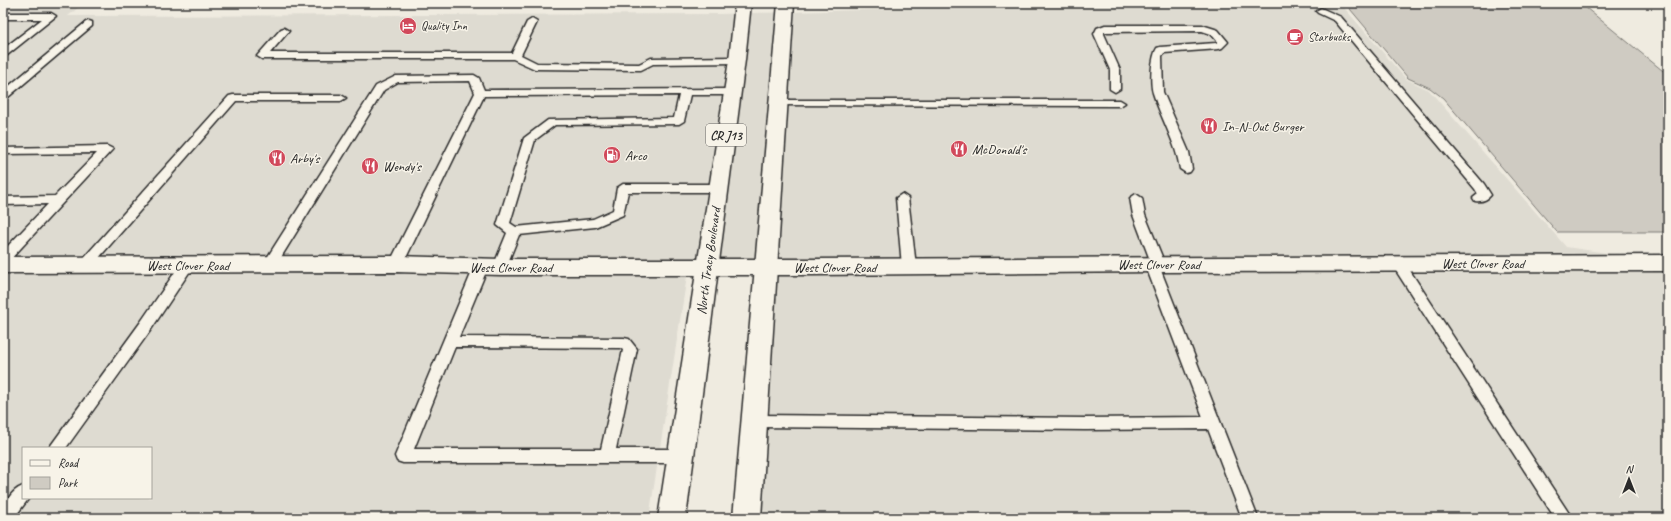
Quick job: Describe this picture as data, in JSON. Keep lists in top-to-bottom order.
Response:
{
  "streets": {
    "main road": ["CR J13", "North Tracy Boulevard", "West Clover Road"]
  },
  "crossings": [
    ["North Tracy Boulevard", "West Clover Road"]
  ],
  "places": {
    "hotel": ["Quality Inn"],
    "cafe": ["Starbucks"],
    "restaurant": [
      "In-N-Out Burger",
      "McDonald's",
      "Arby's",
      "Wendy's"
    ],
    "fuel station": ["Arco"]
  },
  "legend": ["Road", "Park"],
  "north": "top"
}
